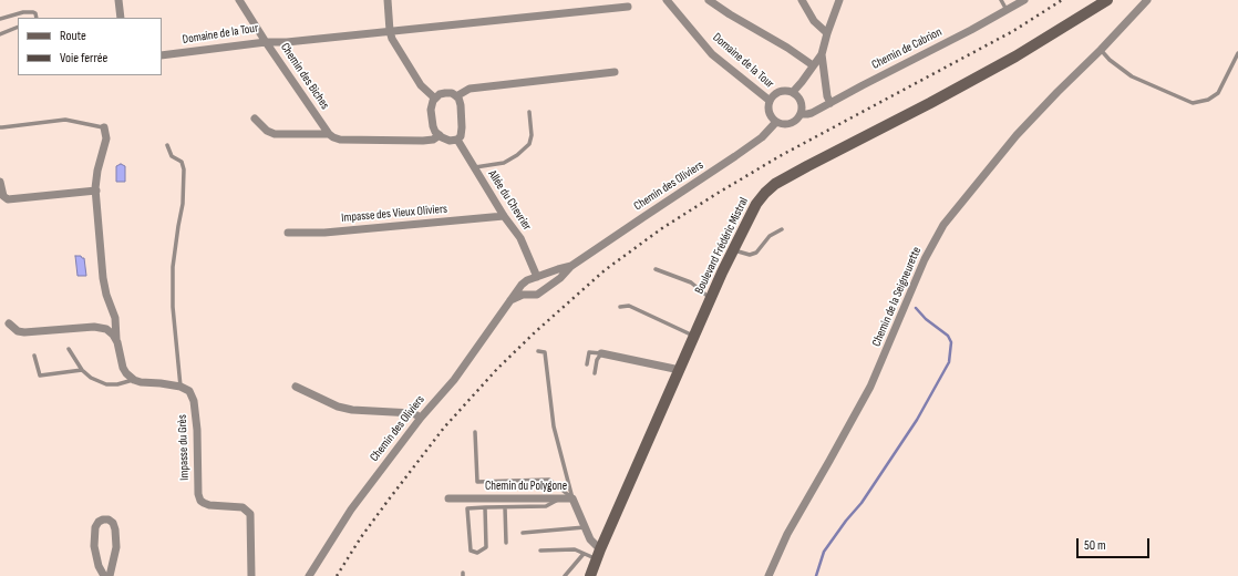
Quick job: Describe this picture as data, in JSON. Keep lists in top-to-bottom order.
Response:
{
  "streets": {
    "main road": ["Boulevard Frédéric Mistral"],
    "street": [
      "Domaine de la Tour",
      "Chemin de Cabrion",
      "Chemin des Biches",
      "Chemin des Oliviers",
      "Allée du Chevrier",
      "Impasse des Vieux Oliviers",
      "Chemin de la Seigneurette",
      "Impasse du Grès",
      "Chemin du Polygone"
    ]
  },
  "crossings": [
    ["Domaine de la Tour", "Chemin de Cabrion"],
    ["Domaine de la Tour", "Chemin des Biches"],
    ["Domaine de la Tour", "Chemin des Oliviers"],
    ["Chemin de Cabrion", "Chemin des Oliviers"],
    ["Chemin des Oliviers", "Allée du Chevrier"],
    ["Allée du Chevrier", "Impasse des Vieux Oliviers"],
    ["Boulevard Frédéric Mistral", "Chemin du Polygone"]
  ],
  "legend": ["Route", "Voie ferrée"],
  "scale_bar": "50 m"
}
